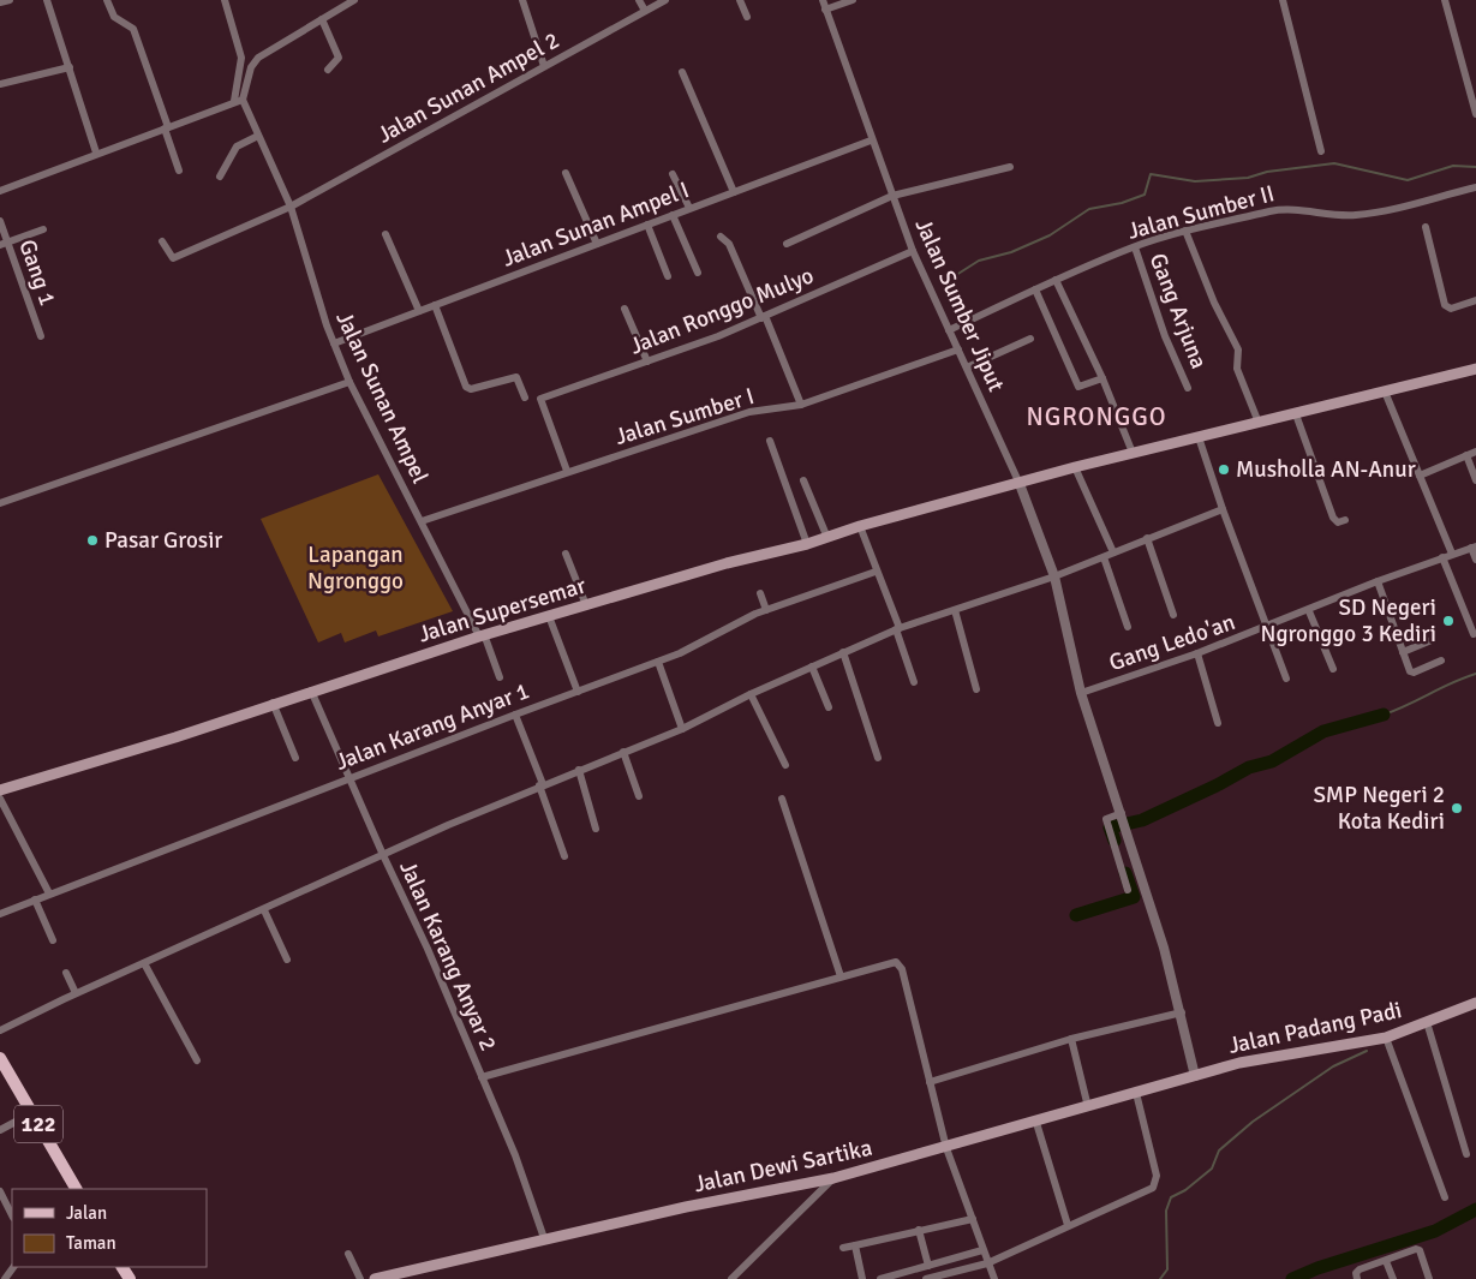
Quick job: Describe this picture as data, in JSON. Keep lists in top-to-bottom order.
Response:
{
  "streets": {
    "main road": [
      "Jalan Supersemar",
      "Jalan Padang Padi",
      "122",
      "Jalan Dewi Sartika"
    ],
    "street": [
      "Jalan Sunan Ampel 2",
      "Jalan Sumber II",
      "Jalan Sunan Ampel I",
      "Gang 1",
      "Jalan Sumber Jiput",
      "Jalan Ronggo Mulyo",
      "Gang Arjuna",
      "Jalan Sunan Ampel",
      "Jalan Sumber I",
      "Gang Ledo'an",
      "Jalan Karang Anyar 1",
      "Jalan Karang Anyar 2"
    ]
  },
  "crossings": [
    ["Jalan Sunan Ampel 2", "Jalan Sunan Ampel"],
    ["Jalan Sumber II", "Jalan Sumber Jiput"],
    ["Jalan Sumber II", "Gang Arjuna"],
    ["Jalan Sunan Ampel I", "Jalan Sumber Jiput"],
    ["Jalan Sunan Ampel I", "Jalan Sunan Ampel"],
    ["Jalan Sumber Jiput", "Jalan Ronggo Mulyo"],
    ["Jalan Sumber Jiput", "Jalan Sumber I"],
    ["Jalan Sumber Jiput", "Jalan Supersemar"],
    ["Jalan Ronggo Mulyo", "Jalan Sumber I"],
    ["Jalan Sunan Ampel", "Jalan Sumber I"],
    ["Jalan Sunan Ampel", "Jalan Supersemar"],
    ["Jalan Supersemar", "Jalan Karang Anyar 2"],
    ["Jalan Karang Anyar 1", "Jalan Karang Anyar 2"],
    ["Jalan Karang Anyar 2", "Jalan Dewi Sartika"],
    ["Jalan Padang Padi", "Jalan Dewi Sartika"]
  ],
  "districts": ["NGRONGGO"],
  "parks": ["Lapangan Ngronggo"],
  "places": [
    "Musholla AN-Anur",
    "Pasar Grosir",
    "SD Negeri Ngronggo 3 Kediri",
    "SMP Negeri 2 Kota Kediri"
  ],
  "legend": ["Jalan", "Taman"]
}
